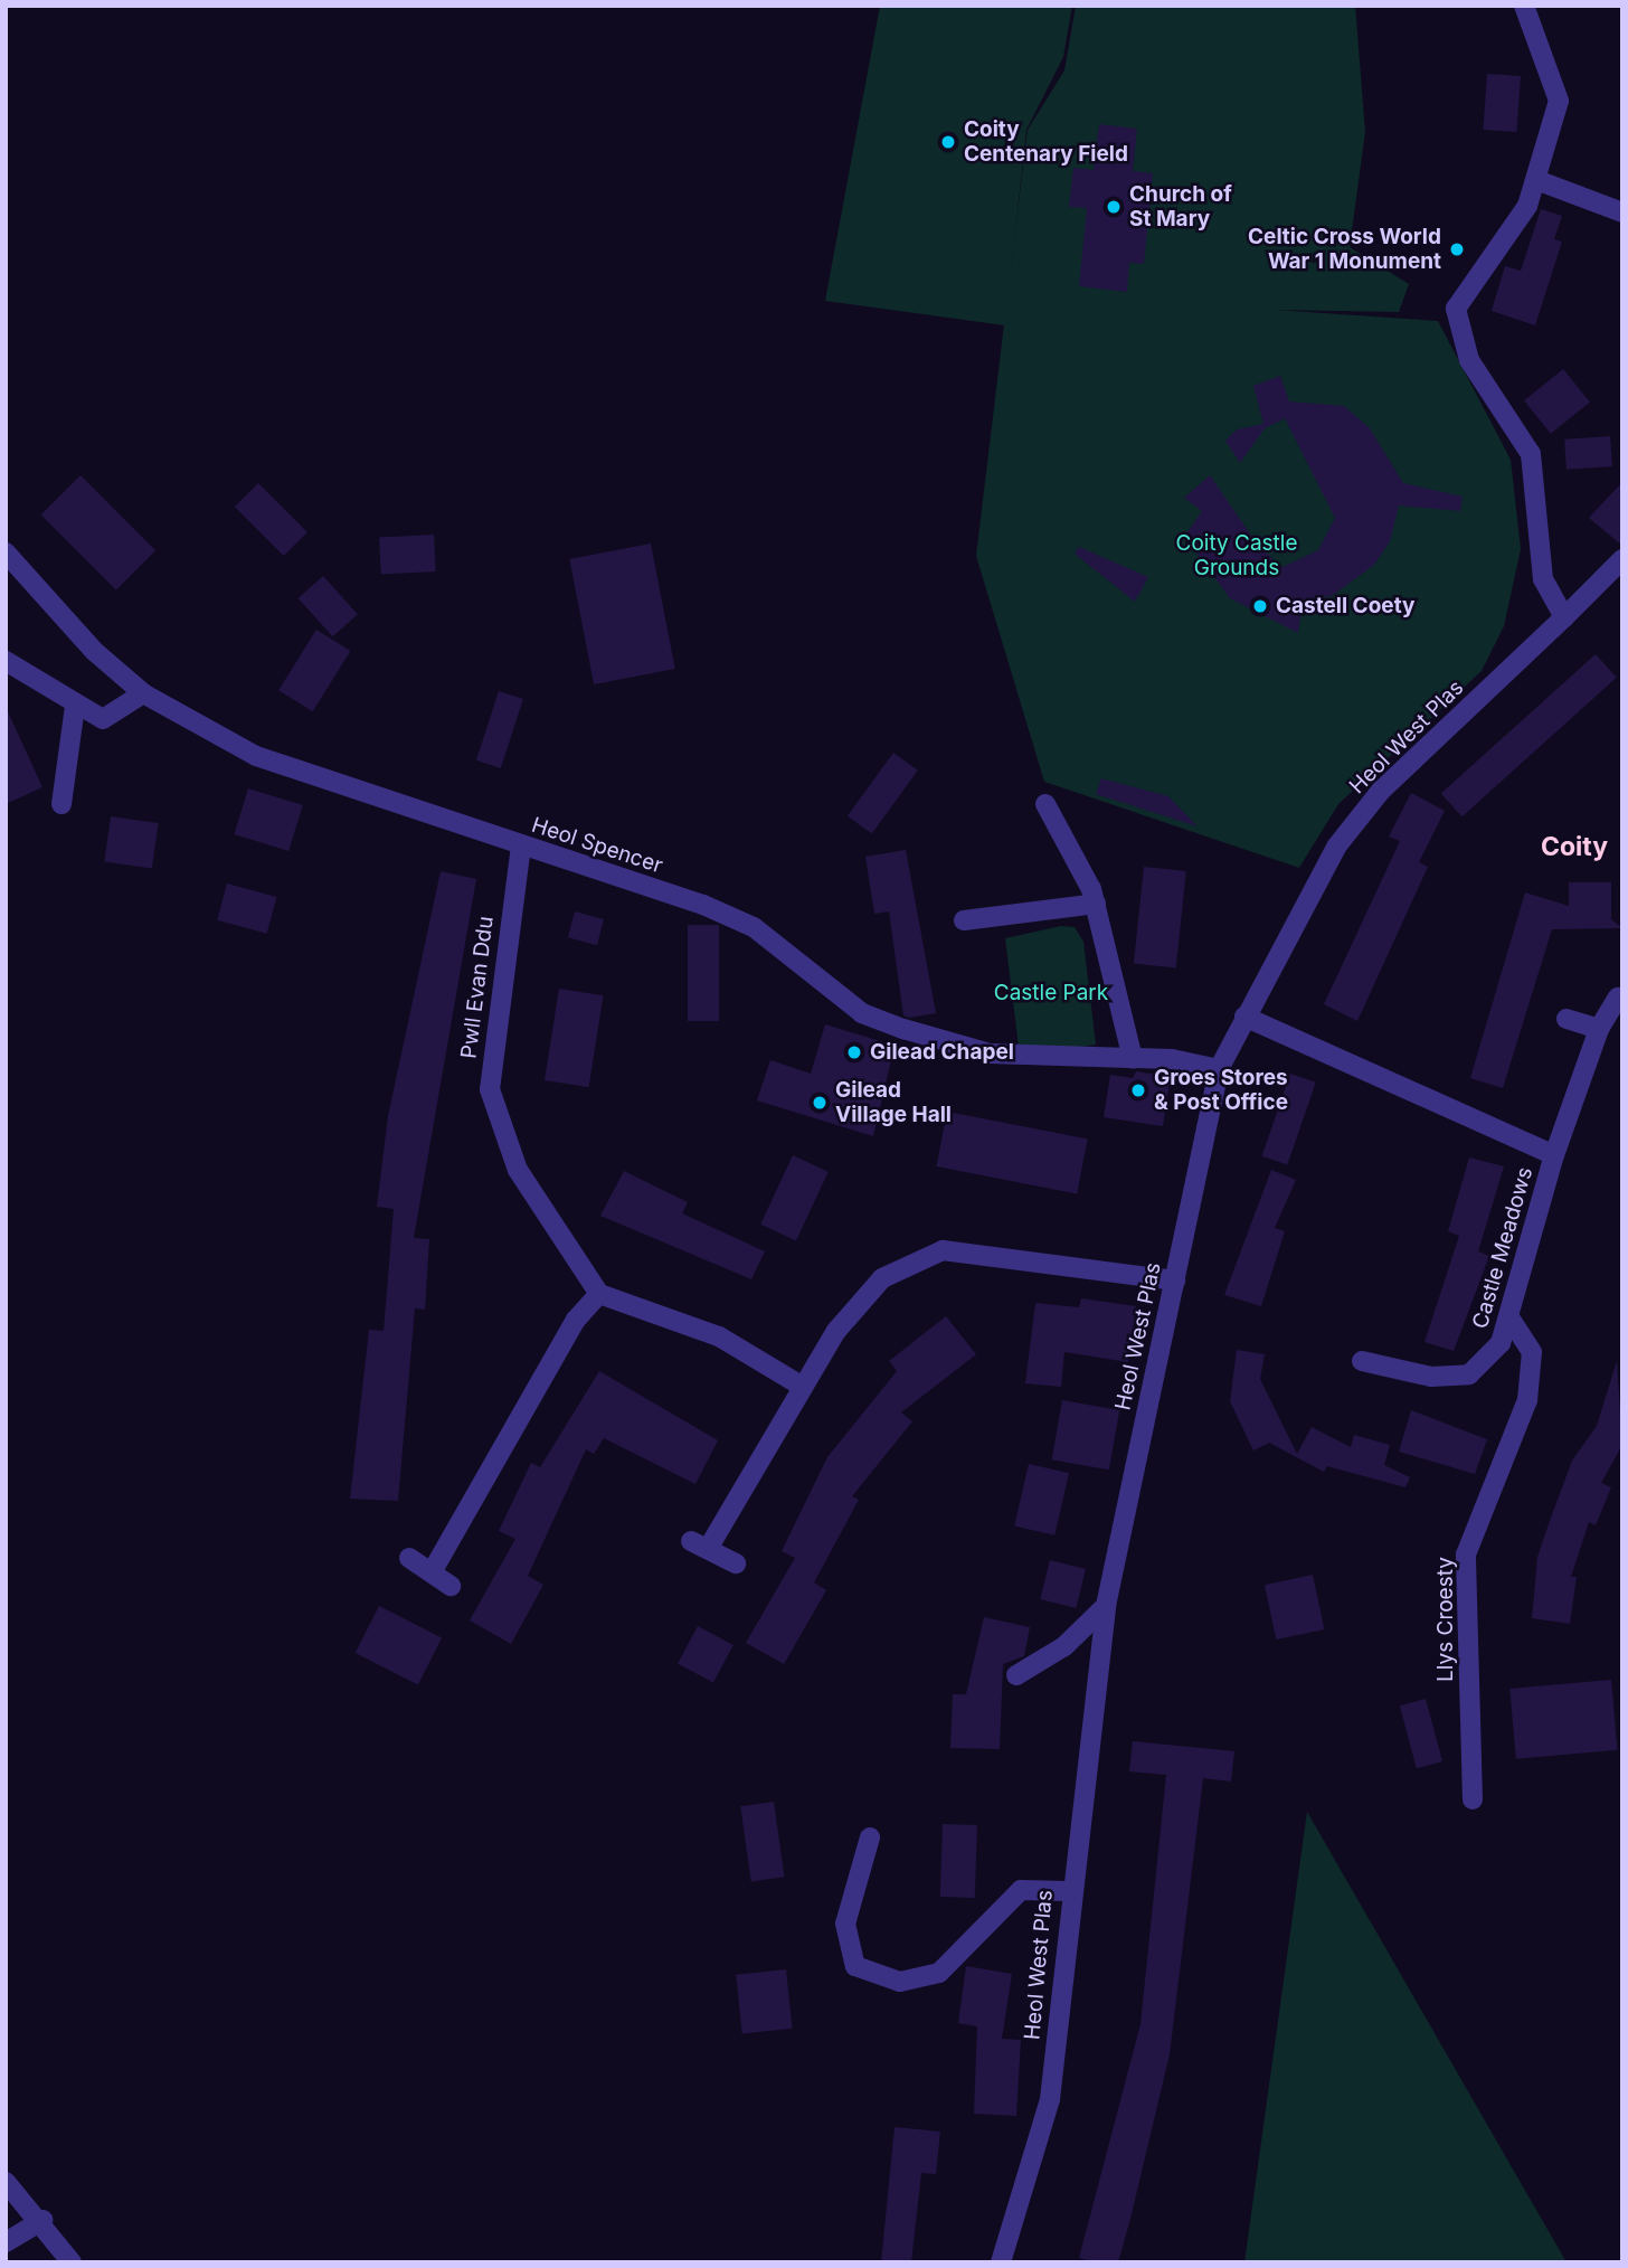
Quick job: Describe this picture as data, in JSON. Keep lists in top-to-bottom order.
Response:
{
  "streets": {
    "street": [
      "Heol West Plas",
      "Heol Spencer",
      "Pwll Evan Ddu",
      "Castle Meadows",
      "Llys Croesty"
    ]
  },
  "crossings": [
    ["Heol West Plas", "Heol Spencer"],
    ["Heol West Plas", "Castle Meadows"],
    ["Heol Spencer", "Pwll Evan Ddu"],
    ["Castle Meadows", "Llys Croesty"]
  ],
  "districts": ["Coity"],
  "parks": ["Coity Castle Grounds", "Castle Park"],
  "places": [
    "Coity Centenary Field",
    "Church of St Mary",
    "Celtic Cross World War 1 Monument",
    "Castell Coety",
    "Gilead Chapel",
    "Groes Stores & Post Office",
    "Gilead Village Hall"
  ]
}
